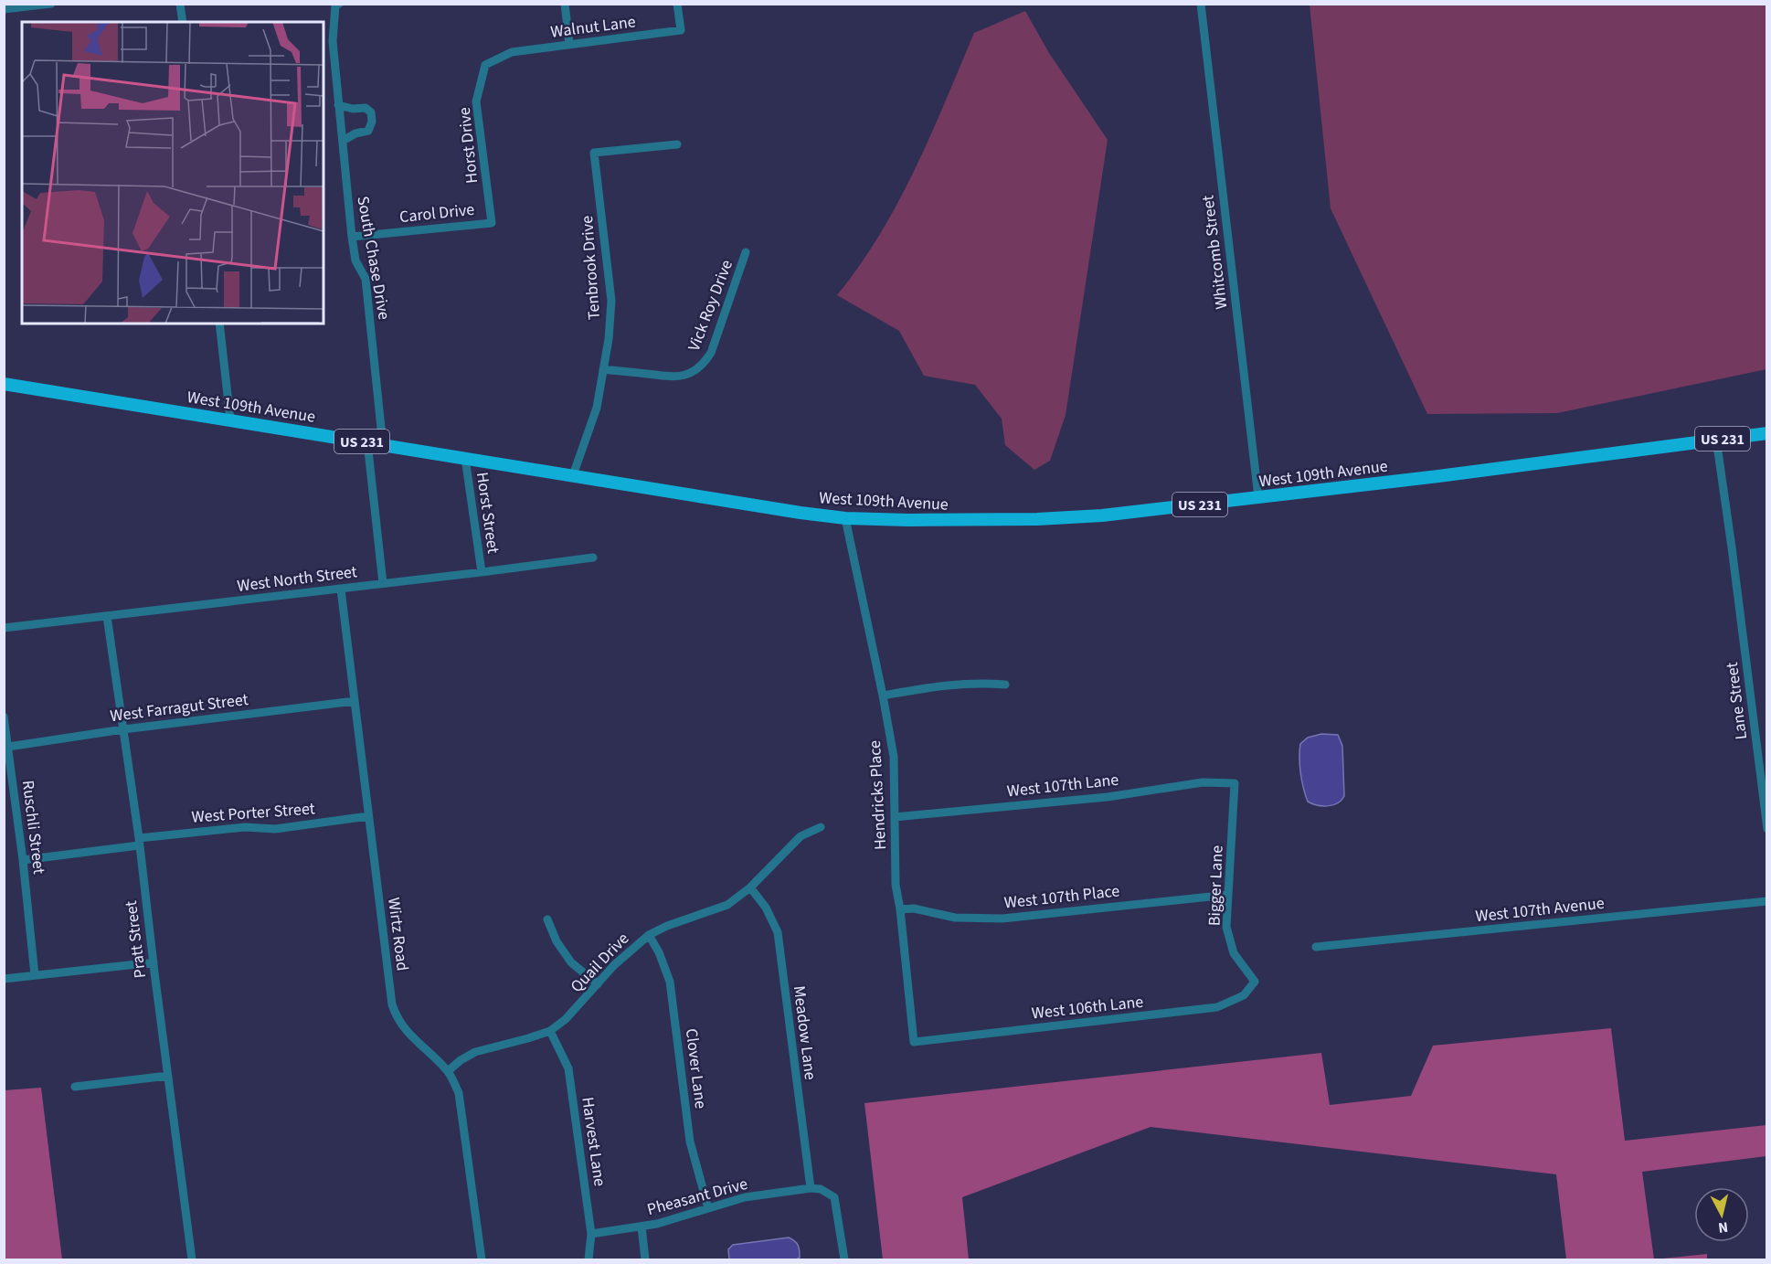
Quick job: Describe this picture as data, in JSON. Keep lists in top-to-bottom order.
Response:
{
  "streets": {
    "main road": ["West 109th Avenue", "US 231"],
    "street": [
      "Walnut Lane",
      "Horst Drive",
      "Carol Drive",
      "Whitcomb Street",
      "South Chase Drive",
      "Tenbrook Drive",
      "Vick Roy Drive",
      "Horst Street",
      "West North Street",
      "Lane Street",
      "West Farragut Street",
      "West 107th Lane",
      "Hendricks Place",
      "West Porter Street",
      "Ruschli Street",
      "Bigger Lane",
      "West 107th Place",
      "West 107th Avenue",
      "Wirtz Road",
      "Pratt Street",
      "Quail Drive",
      "West 106th Lane",
      "Meadow Lane",
      "Clover Lane",
      "Harvest Lane",
      "Pheasant Drive"
    ]
  },
  "crossings": [
    ["Walnut Lane", "Horst Drive"],
    ["Horst Drive", "Carol Drive"],
    ["Carol Drive", "South Chase Drive"],
    ["Whitcomb Street", "West 109th Avenue"],
    ["South Chase Drive", "West 109th Avenue"],
    ["Tenbrook Drive", "Vick Roy Drive"],
    ["Tenbrook Drive", "West 109th Avenue"],
    ["West 109th Avenue", "Horst Street"],
    ["West 109th Avenue", "Lane Street"],
    ["West 109th Avenue", "Hendricks Place"],
    ["Horst Street", "West North Street"],
    ["West North Street", "Wirtz Road"],
    ["West North Street", "Pratt Street"],
    ["West Farragut Street", "Ruschli Street"],
    ["West Farragut Street", "Wirtz Road"],
    ["West Farragut Street", "Pratt Street"],
    ["West 107th Lane", "Hendricks Place"],
    ["West 107th Lane", "Bigger Lane"],
    ["Hendricks Place", "West 107th Place"],
    ["Hendricks Place", "West 106th Lane"],
    ["West Porter Street", "Ruschli Street"],
    ["West Porter Street", "Wirtz Road"],
    ["West Porter Street", "Pratt Street"],
    ["Bigger Lane", "West 107th Place"],
    ["Bigger Lane", "West 106th Lane"],
    ["Wirtz Road", "Quail Drive"],
    ["Quail Drive", "Meadow Lane"],
    ["Quail Drive", "Clover Lane"],
    ["Quail Drive", "Harvest Lane"],
    ["Meadow Lane", "Pheasant Drive"],
    ["Clover Lane", "Pheasant Drive"],
    ["Harvest Lane", "Pheasant Drive"]
  ],
  "north": "bottom"
}
